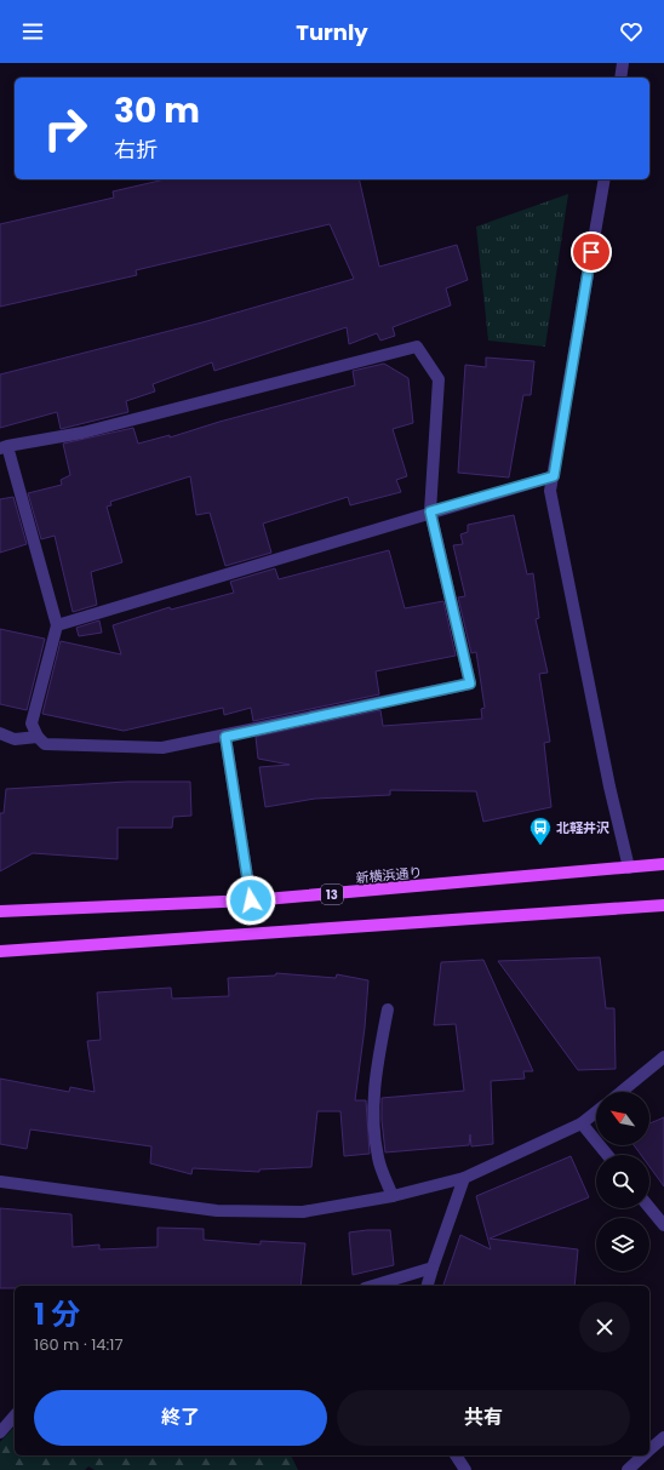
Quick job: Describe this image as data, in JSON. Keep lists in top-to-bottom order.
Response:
{
  "streets": {
    "main road": ["新横浜通り", "13"]
  },
  "places": {
    "bus stop": ["北軽井沢"]
  },
  "north": "top left",
  "page": {
    "header": "Turnly",
    "turn": ["30 m", "右折"],
    "heading": ["1 分", "160 m · 14:17"],
    "buttons": ["終了", "共有"]
  }
}
